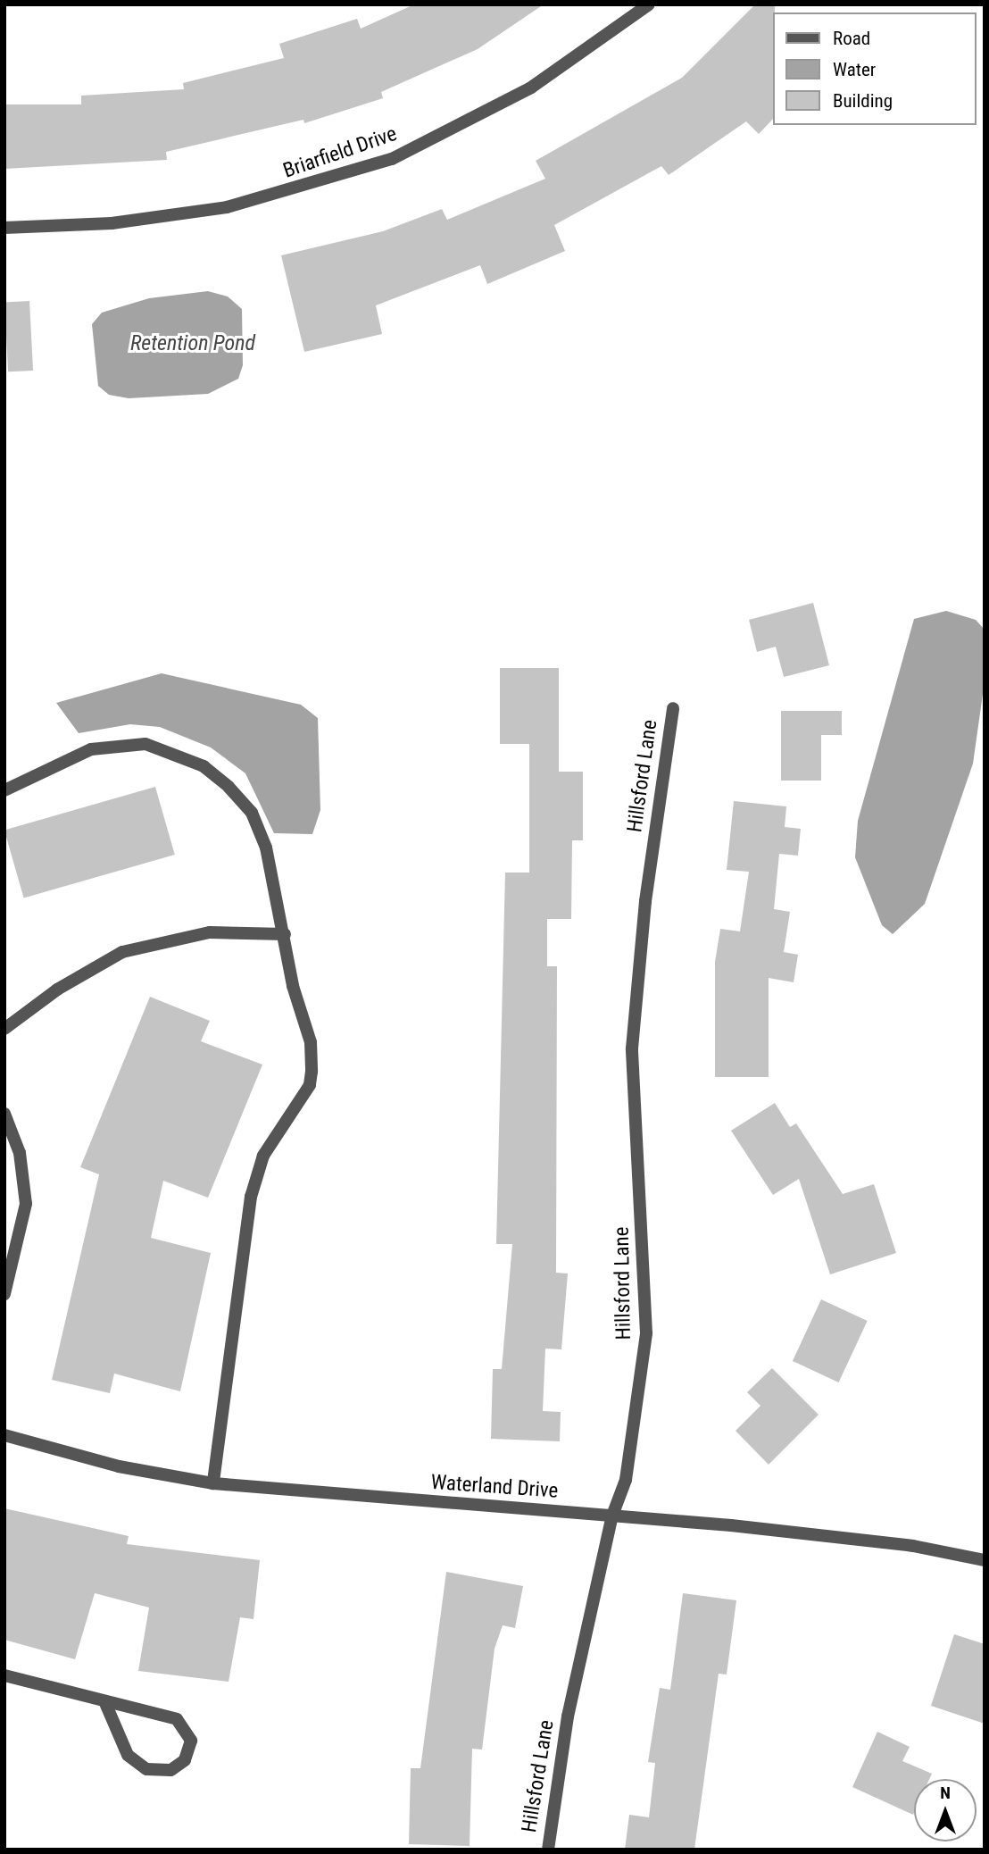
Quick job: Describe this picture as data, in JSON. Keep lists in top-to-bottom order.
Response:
{
  "streets": {
    "street": ["Briarfield Drive", "Hillsford Lane", "Waterland Drive"]
  },
  "crossings": [
    ["Hillsford Lane", "Waterland Drive"]
  ],
  "water": ["Retention Pond"],
  "legend": ["Road", "Water", "Building"],
  "north": "top"
}
